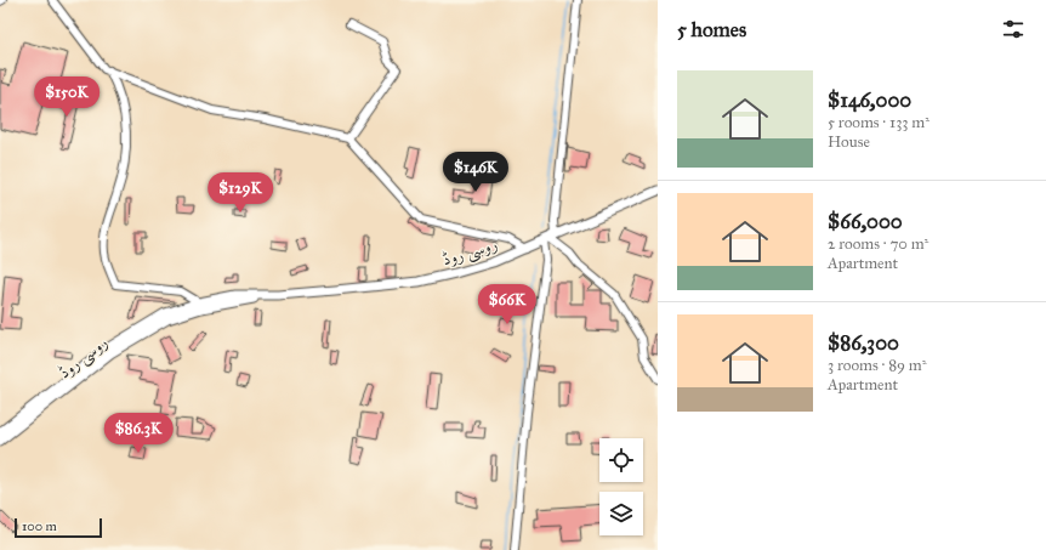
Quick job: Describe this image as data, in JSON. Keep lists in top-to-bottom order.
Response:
{
  "streets": {
    "main road": ["روسی روڈ"]
  },
  "scale_bar": "100 m",
  "page": {
    "heading": "5 homes",
    "list": [
      {
        "name": "$146,000",
        "note": "5 rooms · 133 m² · House"
      },
      {
        "name": "$66,000",
        "note": "2 rooms · 70 m² · Apartment"
      },
      {
        "name": "$86,300",
        "note": "3 rooms · 89 m² · Apartment"
      }
    ],
    "price": [
      "$150K",
      "$146K",
      "$129K",
      "$66K",
      "$86.3K"
    ],
    "scale": "100 m"
  }
}
